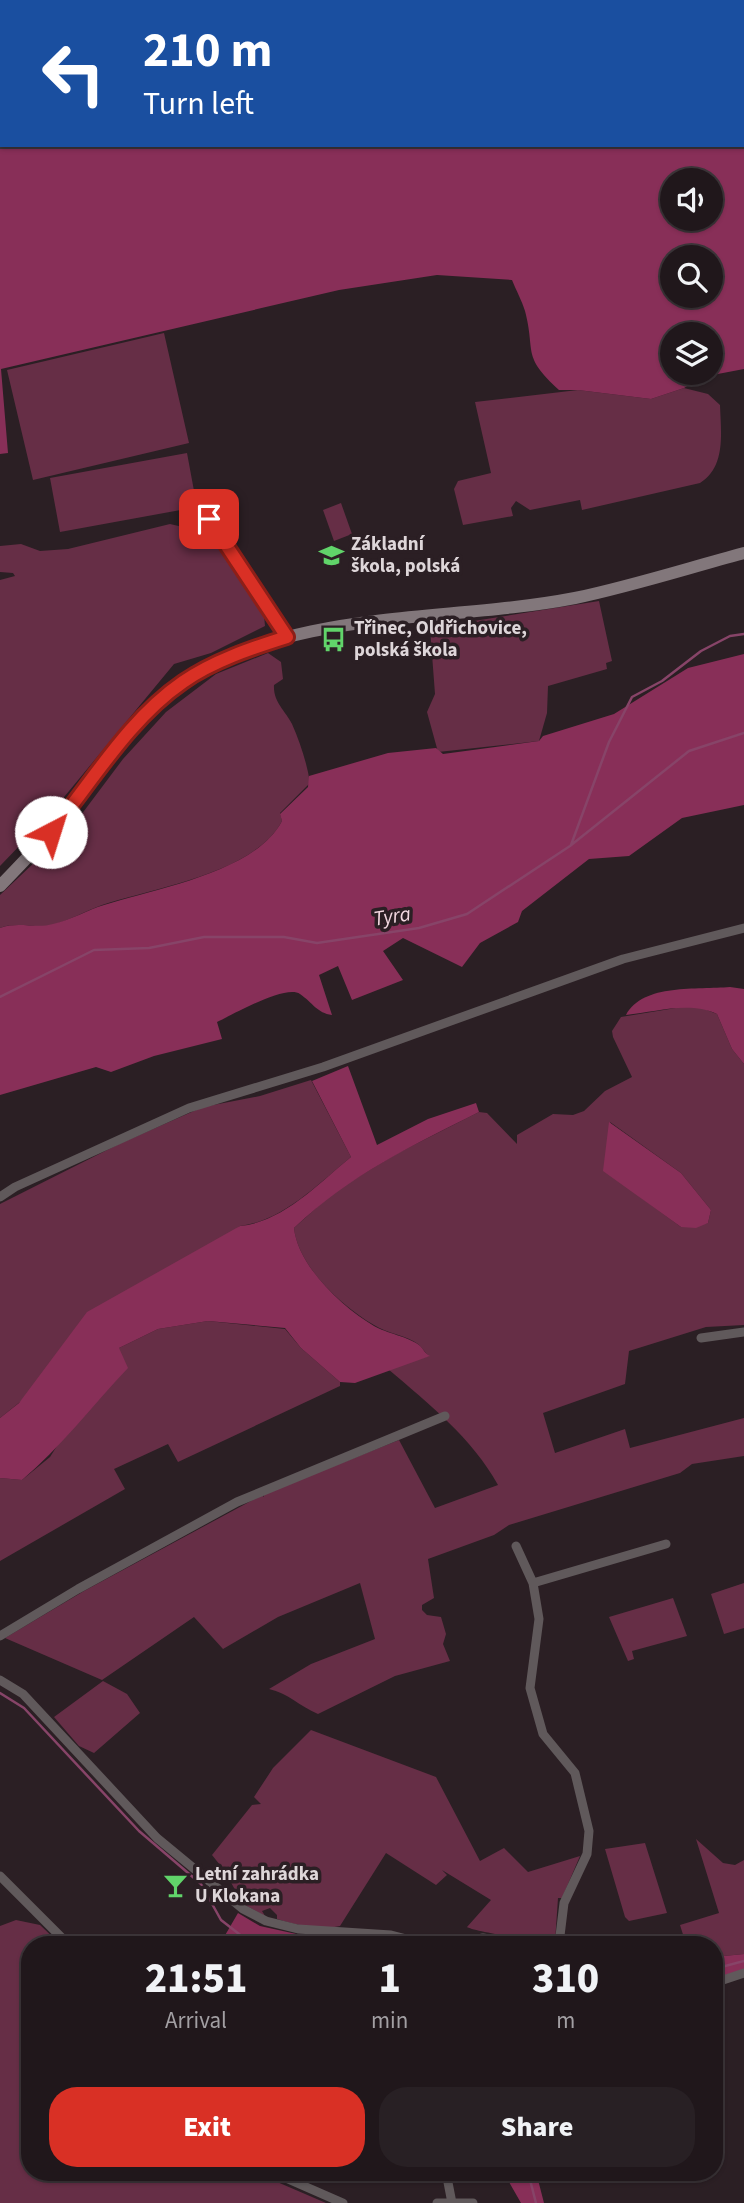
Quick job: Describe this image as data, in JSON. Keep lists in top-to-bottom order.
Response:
{
  "water": ["Tyra"],
  "places": {
    "school or university": ["Základní škola, polská"],
    "bus stop": ["Třinec, Oldřichovice, polská škola"],
    "bar": ["Letní zahrádka U Klokana"]
  },
  "page": {
    "turn": ["210 m", "Turn left"],
    "eta": [
      "21:51",
      "Arrival",
      "1",
      "min",
      "310",
      "m"
    ],
    "buttons": ["Exit", "Share"]
  }
}
